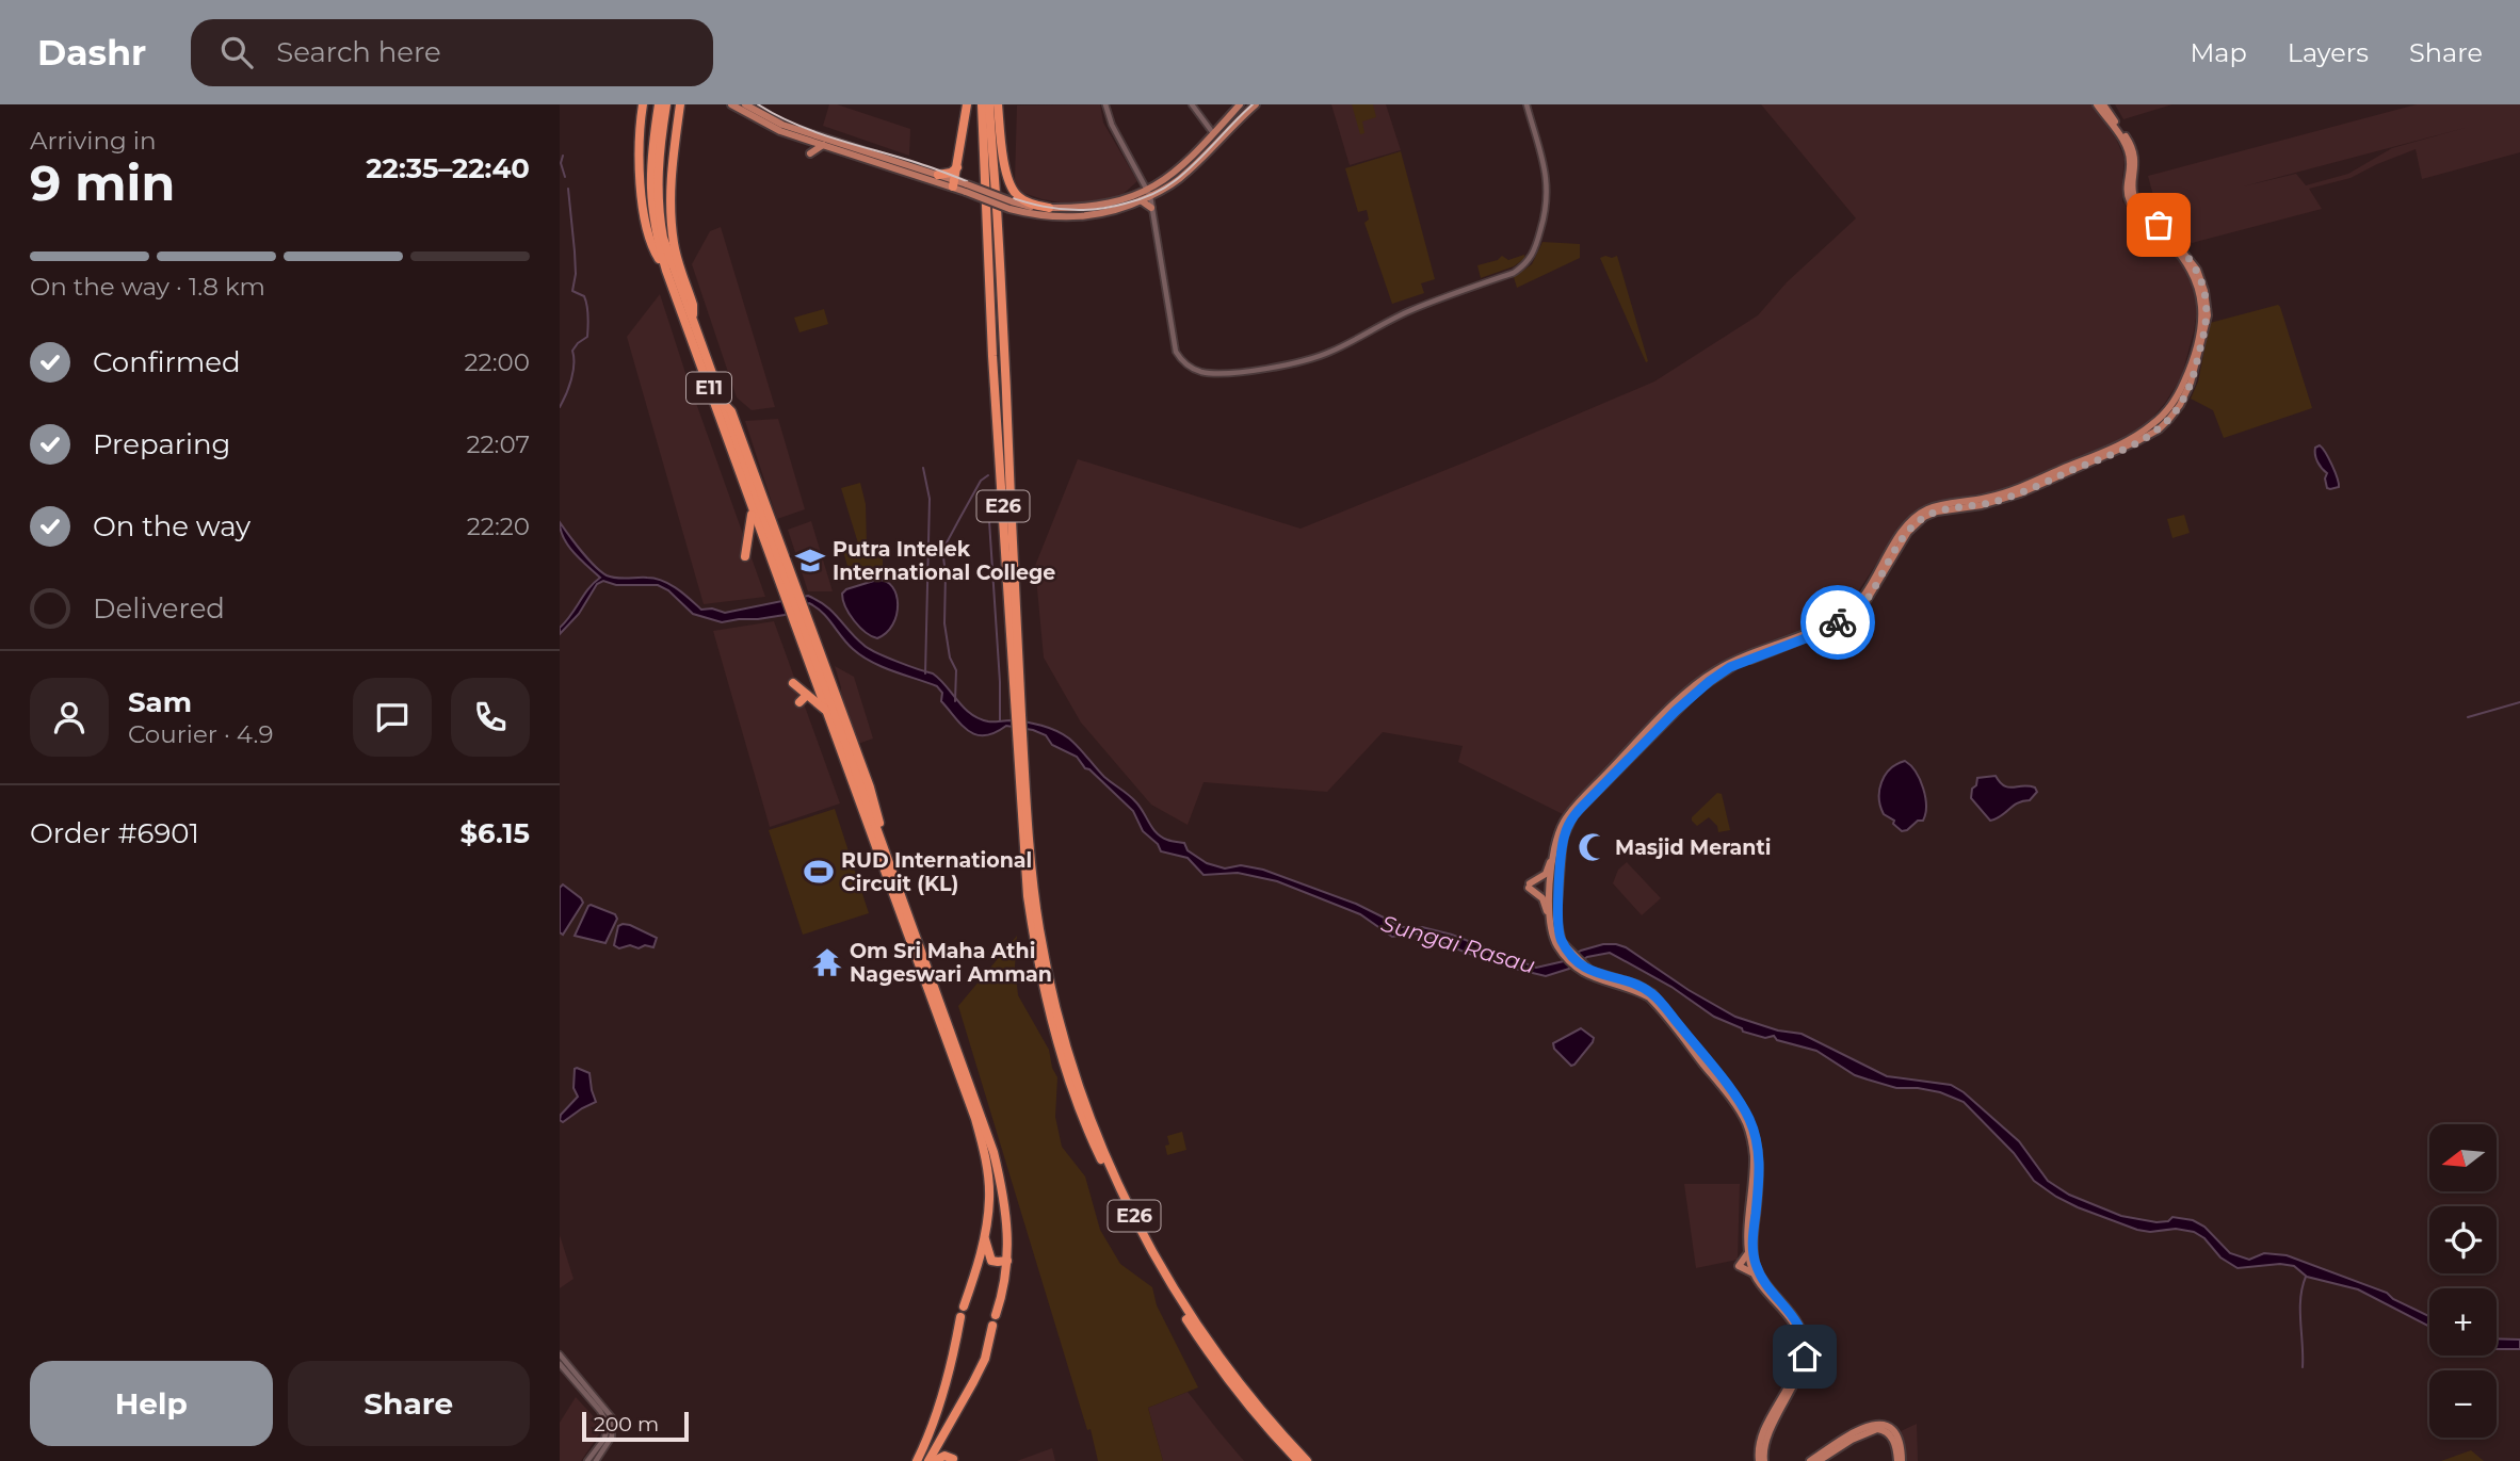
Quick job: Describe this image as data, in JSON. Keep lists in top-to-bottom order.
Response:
{
  "streets": {
    "highway": ["E11", "E26"]
  },
  "water": ["Sungai Rasau"],
  "places": {
    "school or university": ["Putra Intelek International College"],
    "mosque": ["Masjid Meranti"],
    "sports": ["RUD International Circuit (KL)"],
    "temple": ["Om Sri Maha Athi Nageswari Amman"]
  },
  "scale_bar": "200 m",
  "north": "left",
  "page": {
    "header": "Dashr",
    "search": "Search here",
    "nav": ["Map", "Layers", "Share"],
    "heading": ["9 min", "Arriving in", "22:35–22:40"],
    "panel": [
      "Sam",
      "Courier · 4.9",
      "Order #6901",
      "$6.15"
    ],
    "bar": "On the way · 1.8 km",
    "list": [
      ["Confirmed", "22:00"],
      ["Preparing", "22:07"],
      ["On the way", "22:20"],
      "Delivered"
    ],
    "map_buttons": ["+", "−"],
    "buttons": ["Help", "Share"],
    "scale": "200 m"
  }
}
